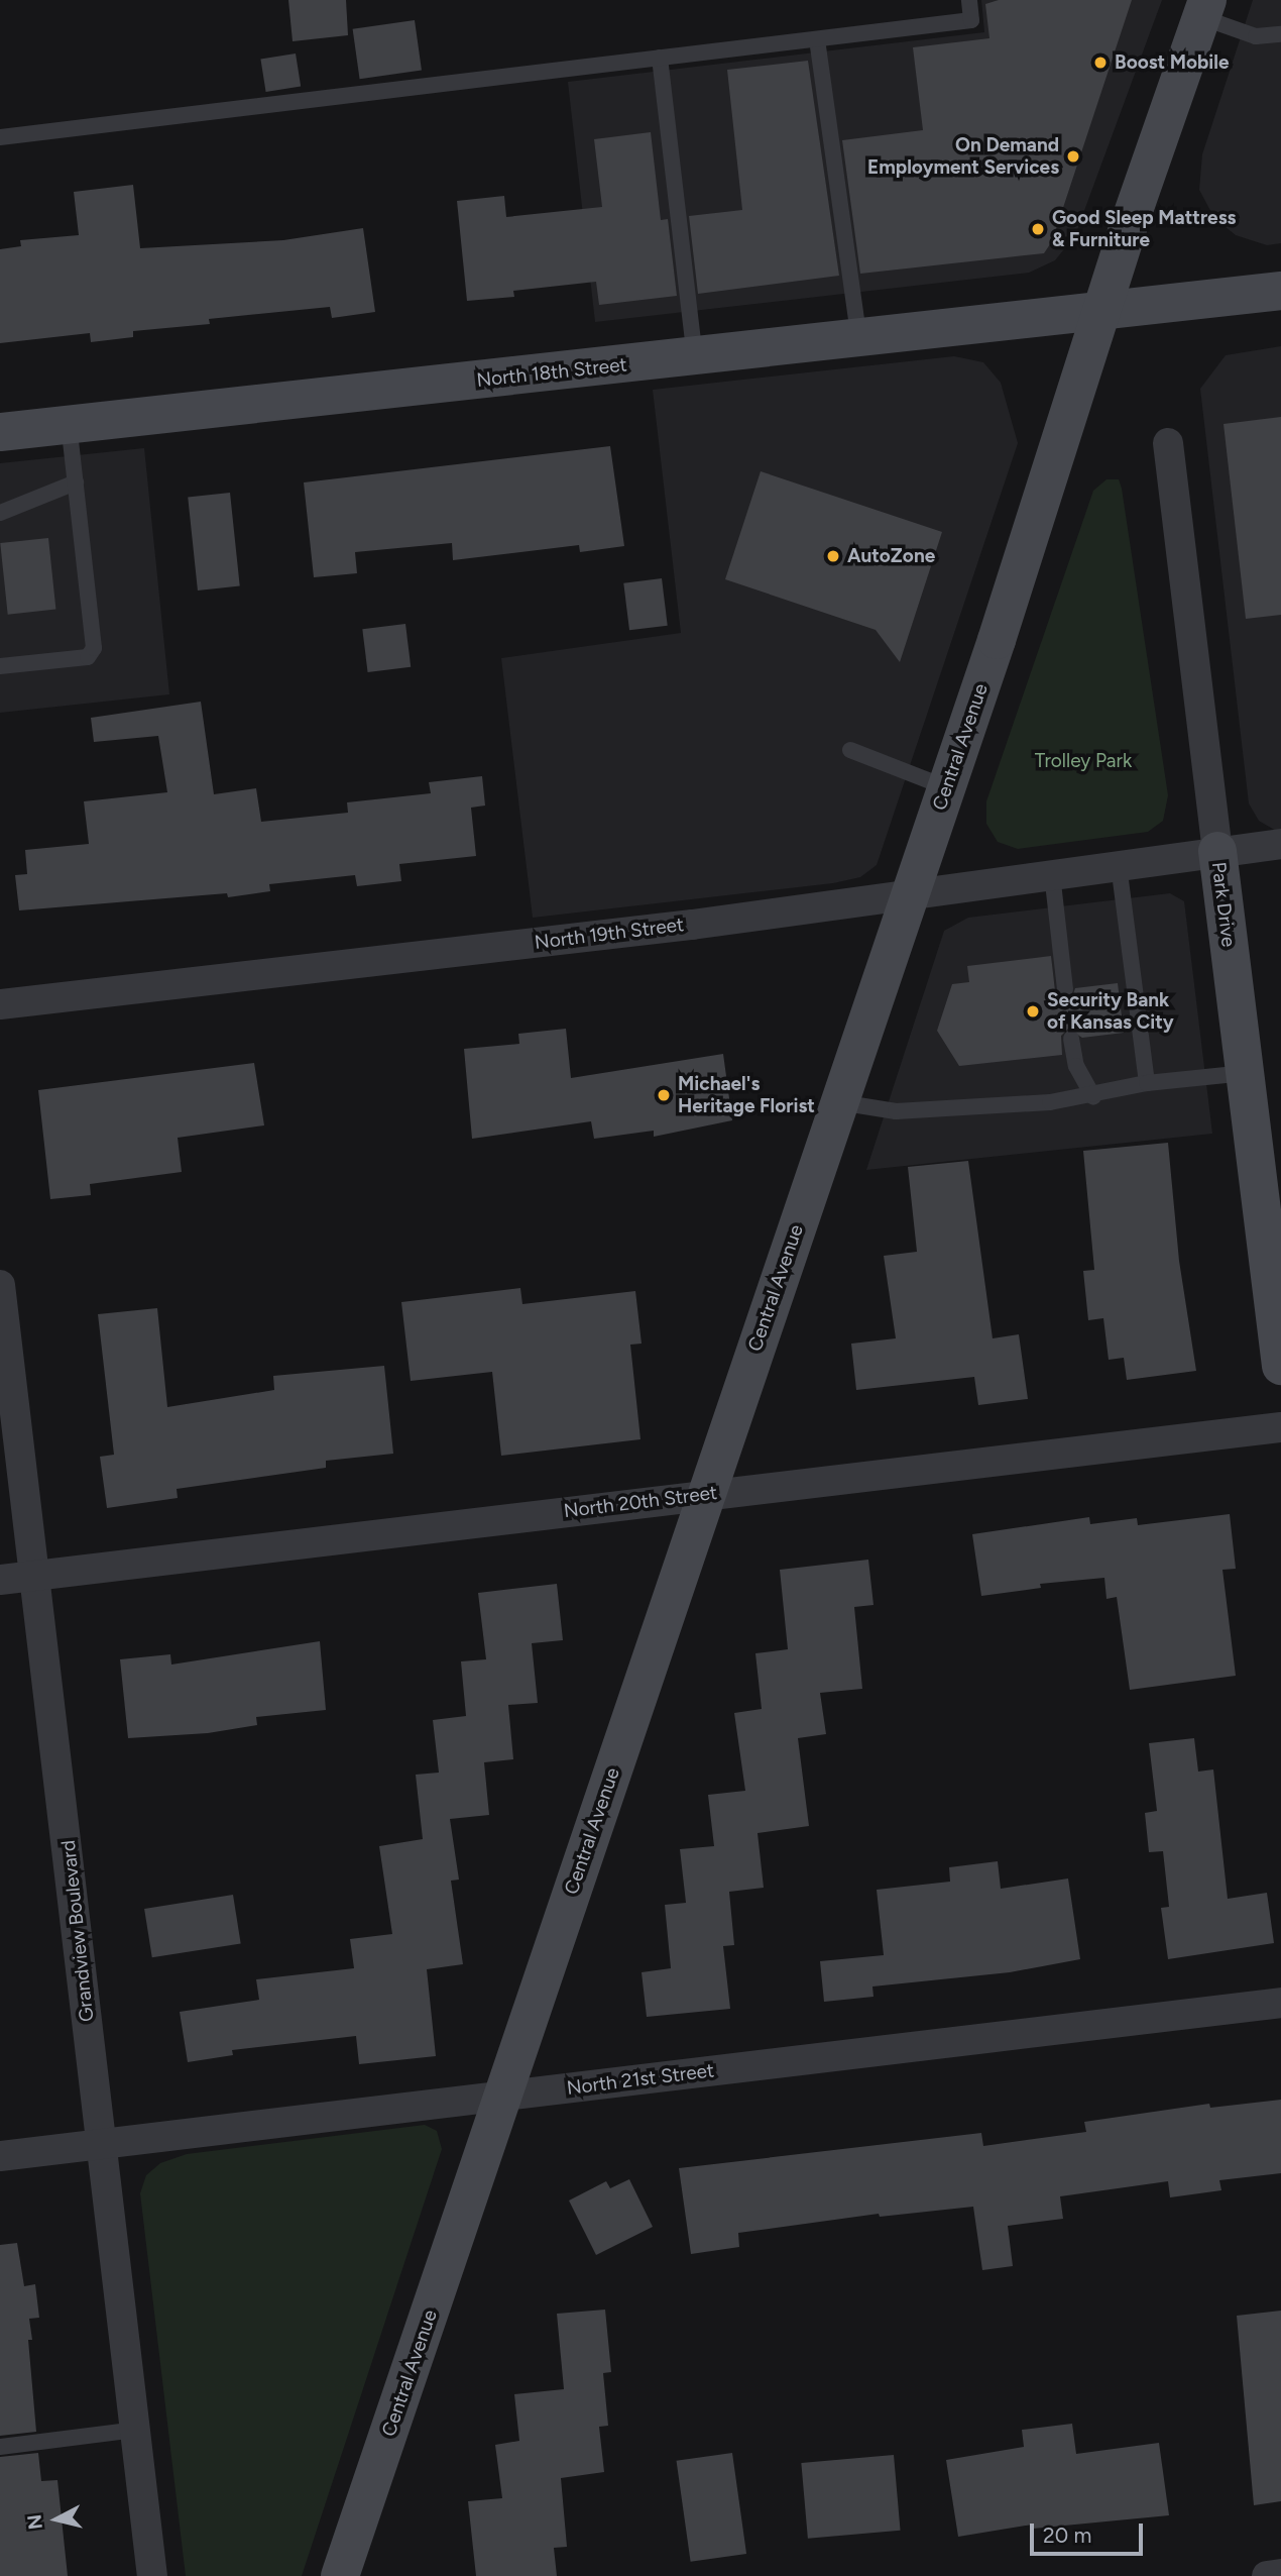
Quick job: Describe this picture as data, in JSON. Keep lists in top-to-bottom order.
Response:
{
  "streets": {
    "main road": ["North 18th Street", "Central Avenue", "Park Drive"],
    "street": [
      "North 19th Street",
      "North 20th Street",
      "Grandview Boulevard",
      "North 21st Street"
    ]
  },
  "crossings": [
    ["North 18th Street", "Central Avenue"],
    ["Central Avenue", "North 19th Street"],
    ["Central Avenue", "North 20th Street"],
    ["Central Avenue", "North 21st Street"],
    ["Park Drive", "North 19th Street"],
    ["North 20th Street", "Grandview Boulevard"],
    ["Grandview Boulevard", "North 21st Street"]
  ],
  "parks": ["Trolley Park"],
  "places": [
    "Boost Mobile",
    "On Demand Employment Services",
    "Good Sleep Mattress & Furniture",
    "AutoZone",
    "Security Bank of Kansas City",
    "Michael's Heritage Florist"
  ],
  "scale_bar": "20 m",
  "north": "left"
}
